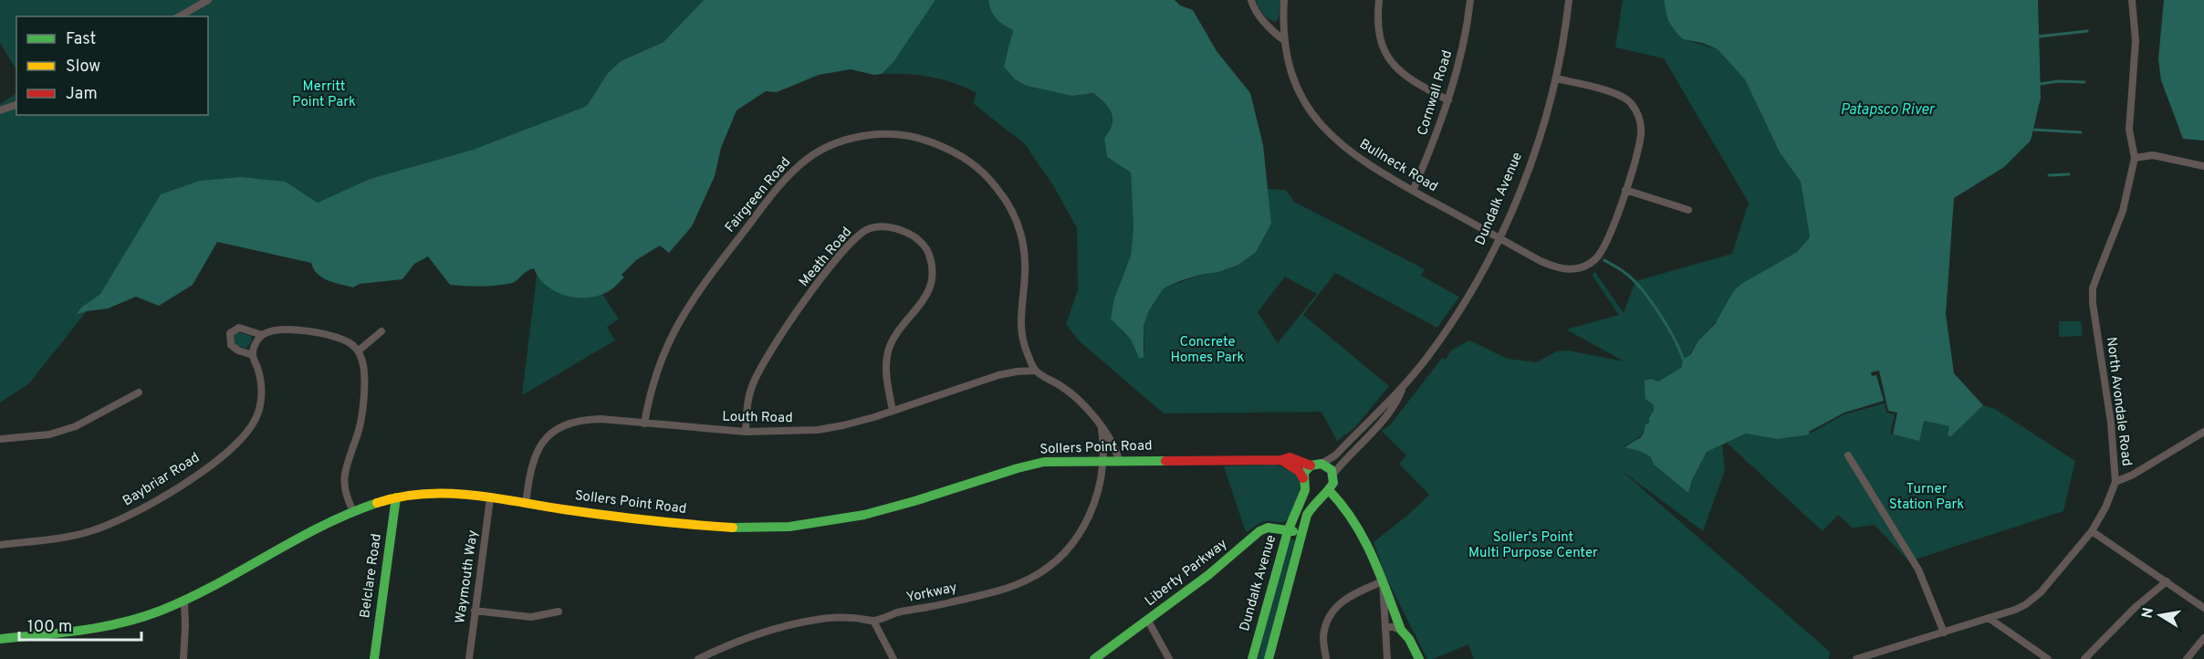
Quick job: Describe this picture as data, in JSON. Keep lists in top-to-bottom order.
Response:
{
  "streets": {
    "main road": [
      "Dundalk Avenue",
      "Sollers Point Road",
      "Liberty Parkway",
      "Belclare Road"
    ],
    "street": [
      "Cornwall Road",
      "Bullneck Road",
      "Fairgreen Road",
      "Meath Road",
      "North Avondale Road",
      "Louth Road",
      "Baybriar Road",
      "Waymouth Way",
      "Yorkway"
    ]
  },
  "crossings": [
    ["Cornwall Road", "Bullneck Road"],
    ["Bullneck Road", "Dundalk Avenue"],
    ["Fairgreen Road", "Louth Road"],
    ["Dundalk Avenue", "Sollers Point Road"],
    ["Dundalk Avenue", "Liberty Parkway"],
    ["Meath Road", "Louth Road"],
    ["Louth Road", "Sollers Point Road"],
    ["Sollers Point Road", "Belclare Road"],
    ["Sollers Point Road", "Waymouth Way"],
    ["Sollers Point Road", "Yorkway"]
  ],
  "water": ["Patapsco River"],
  "parks": [
    "Merritt Point Park",
    "Concrete Homes Park",
    "Turner Station Park",
    "Soller's Point Multi Purpose Center"
  ],
  "legend": ["Fast", "Slow", "Jam"],
  "scale_bar": "100 m",
  "north": "left"
}
